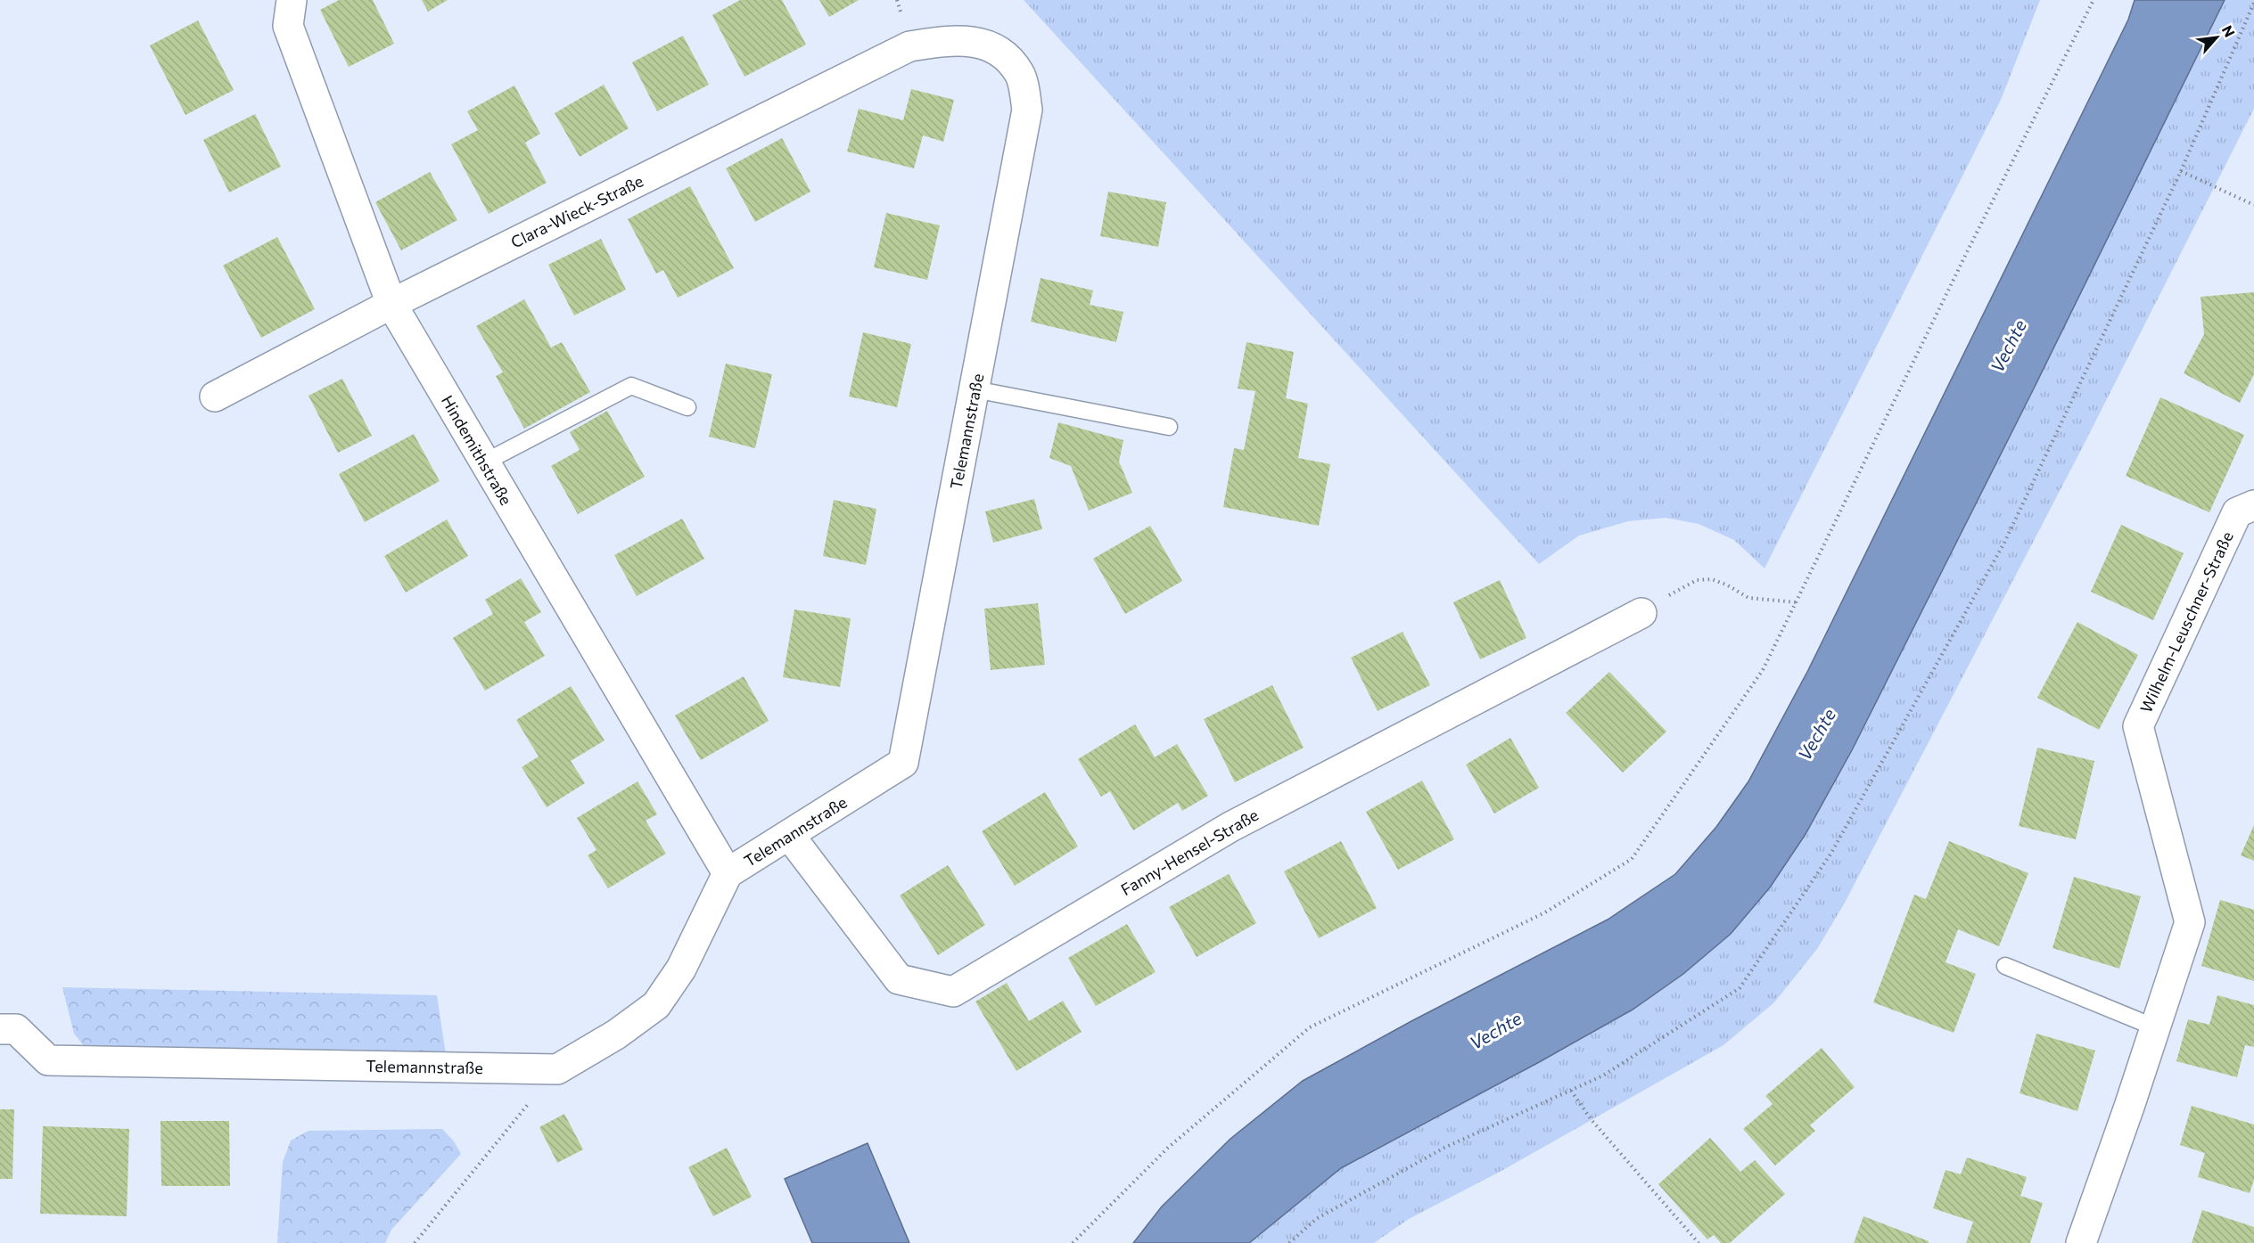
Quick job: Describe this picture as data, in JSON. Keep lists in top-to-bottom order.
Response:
{
  "streets": {
    "street": [
      "Clara-Wieck-Straße",
      "Telemannstraße",
      "Hindemithstraße",
      "Wilhelm-Leuschner-Straße",
      "Fanny-Hensel-Straße"
    ]
  },
  "crossings": [
    ["Clara-Wieck-Straße", "Telemannstraße"],
    ["Clara-Wieck-Straße", "Hindemithstraße"],
    ["Telemannstraße", "Hindemithstraße"],
    ["Telemannstraße", "Fanny-Hensel-Straße"]
  ],
  "water": ["Vechte"],
  "north": "top right"
}
